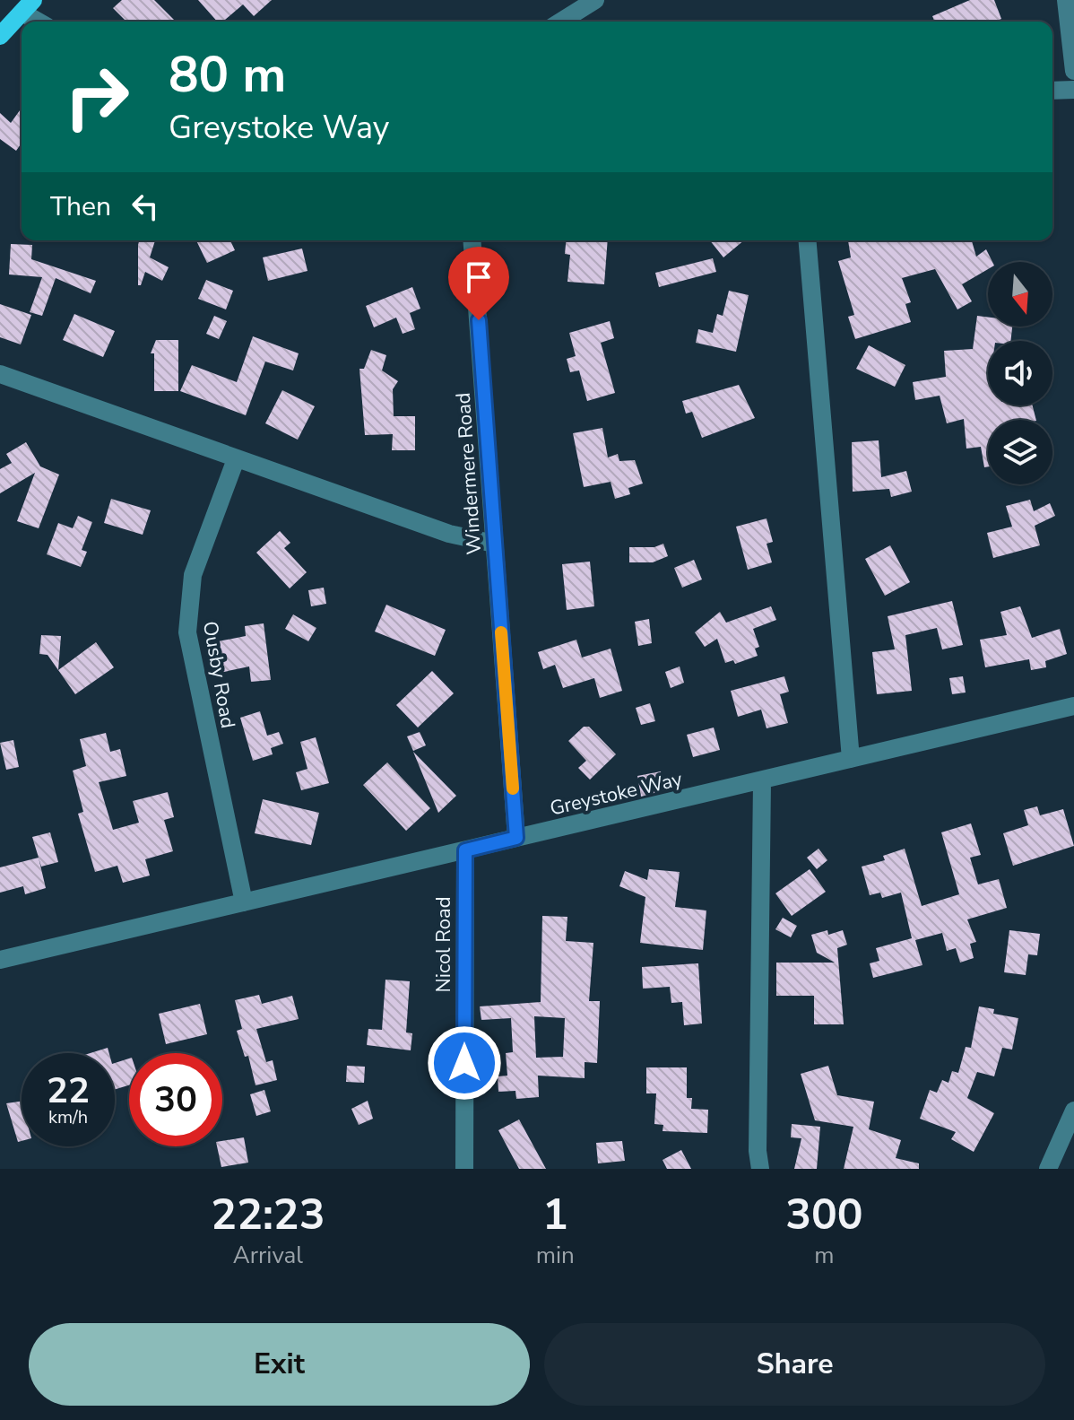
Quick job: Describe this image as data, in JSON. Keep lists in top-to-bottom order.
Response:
{
  "streets": {
    "street": [
      "Windermere Road",
      "Ousby Road",
      "Greystoke Way",
      "Nicol Road"
    ]
  },
  "crossings": [
    ["Windermere Road", "Greystoke Way"],
    ["Ousby Road", "Greystoke Way"],
    ["Greystoke Way", "Nicol Road"]
  ],
  "north": "bottom",
  "page": {
    "turn": ["80 m", "Greystoke Way"],
    "then": "Then",
    "speed": "22 km/h",
    "limit": "30",
    "eta": [
      "22:23",
      "Arrival",
      "1",
      "min",
      "300",
      "m"
    ],
    "buttons": ["Exit", "Share"]
  }
}
